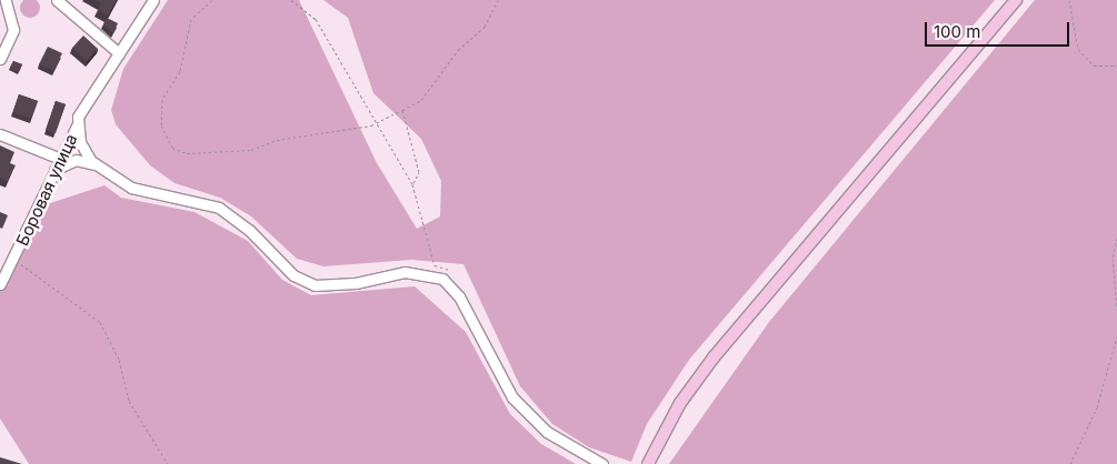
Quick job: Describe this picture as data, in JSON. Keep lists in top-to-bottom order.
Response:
{
  "streets": {
    "street": ["Боровая улица"]
  },
  "scale_bar": "100 m"
}
